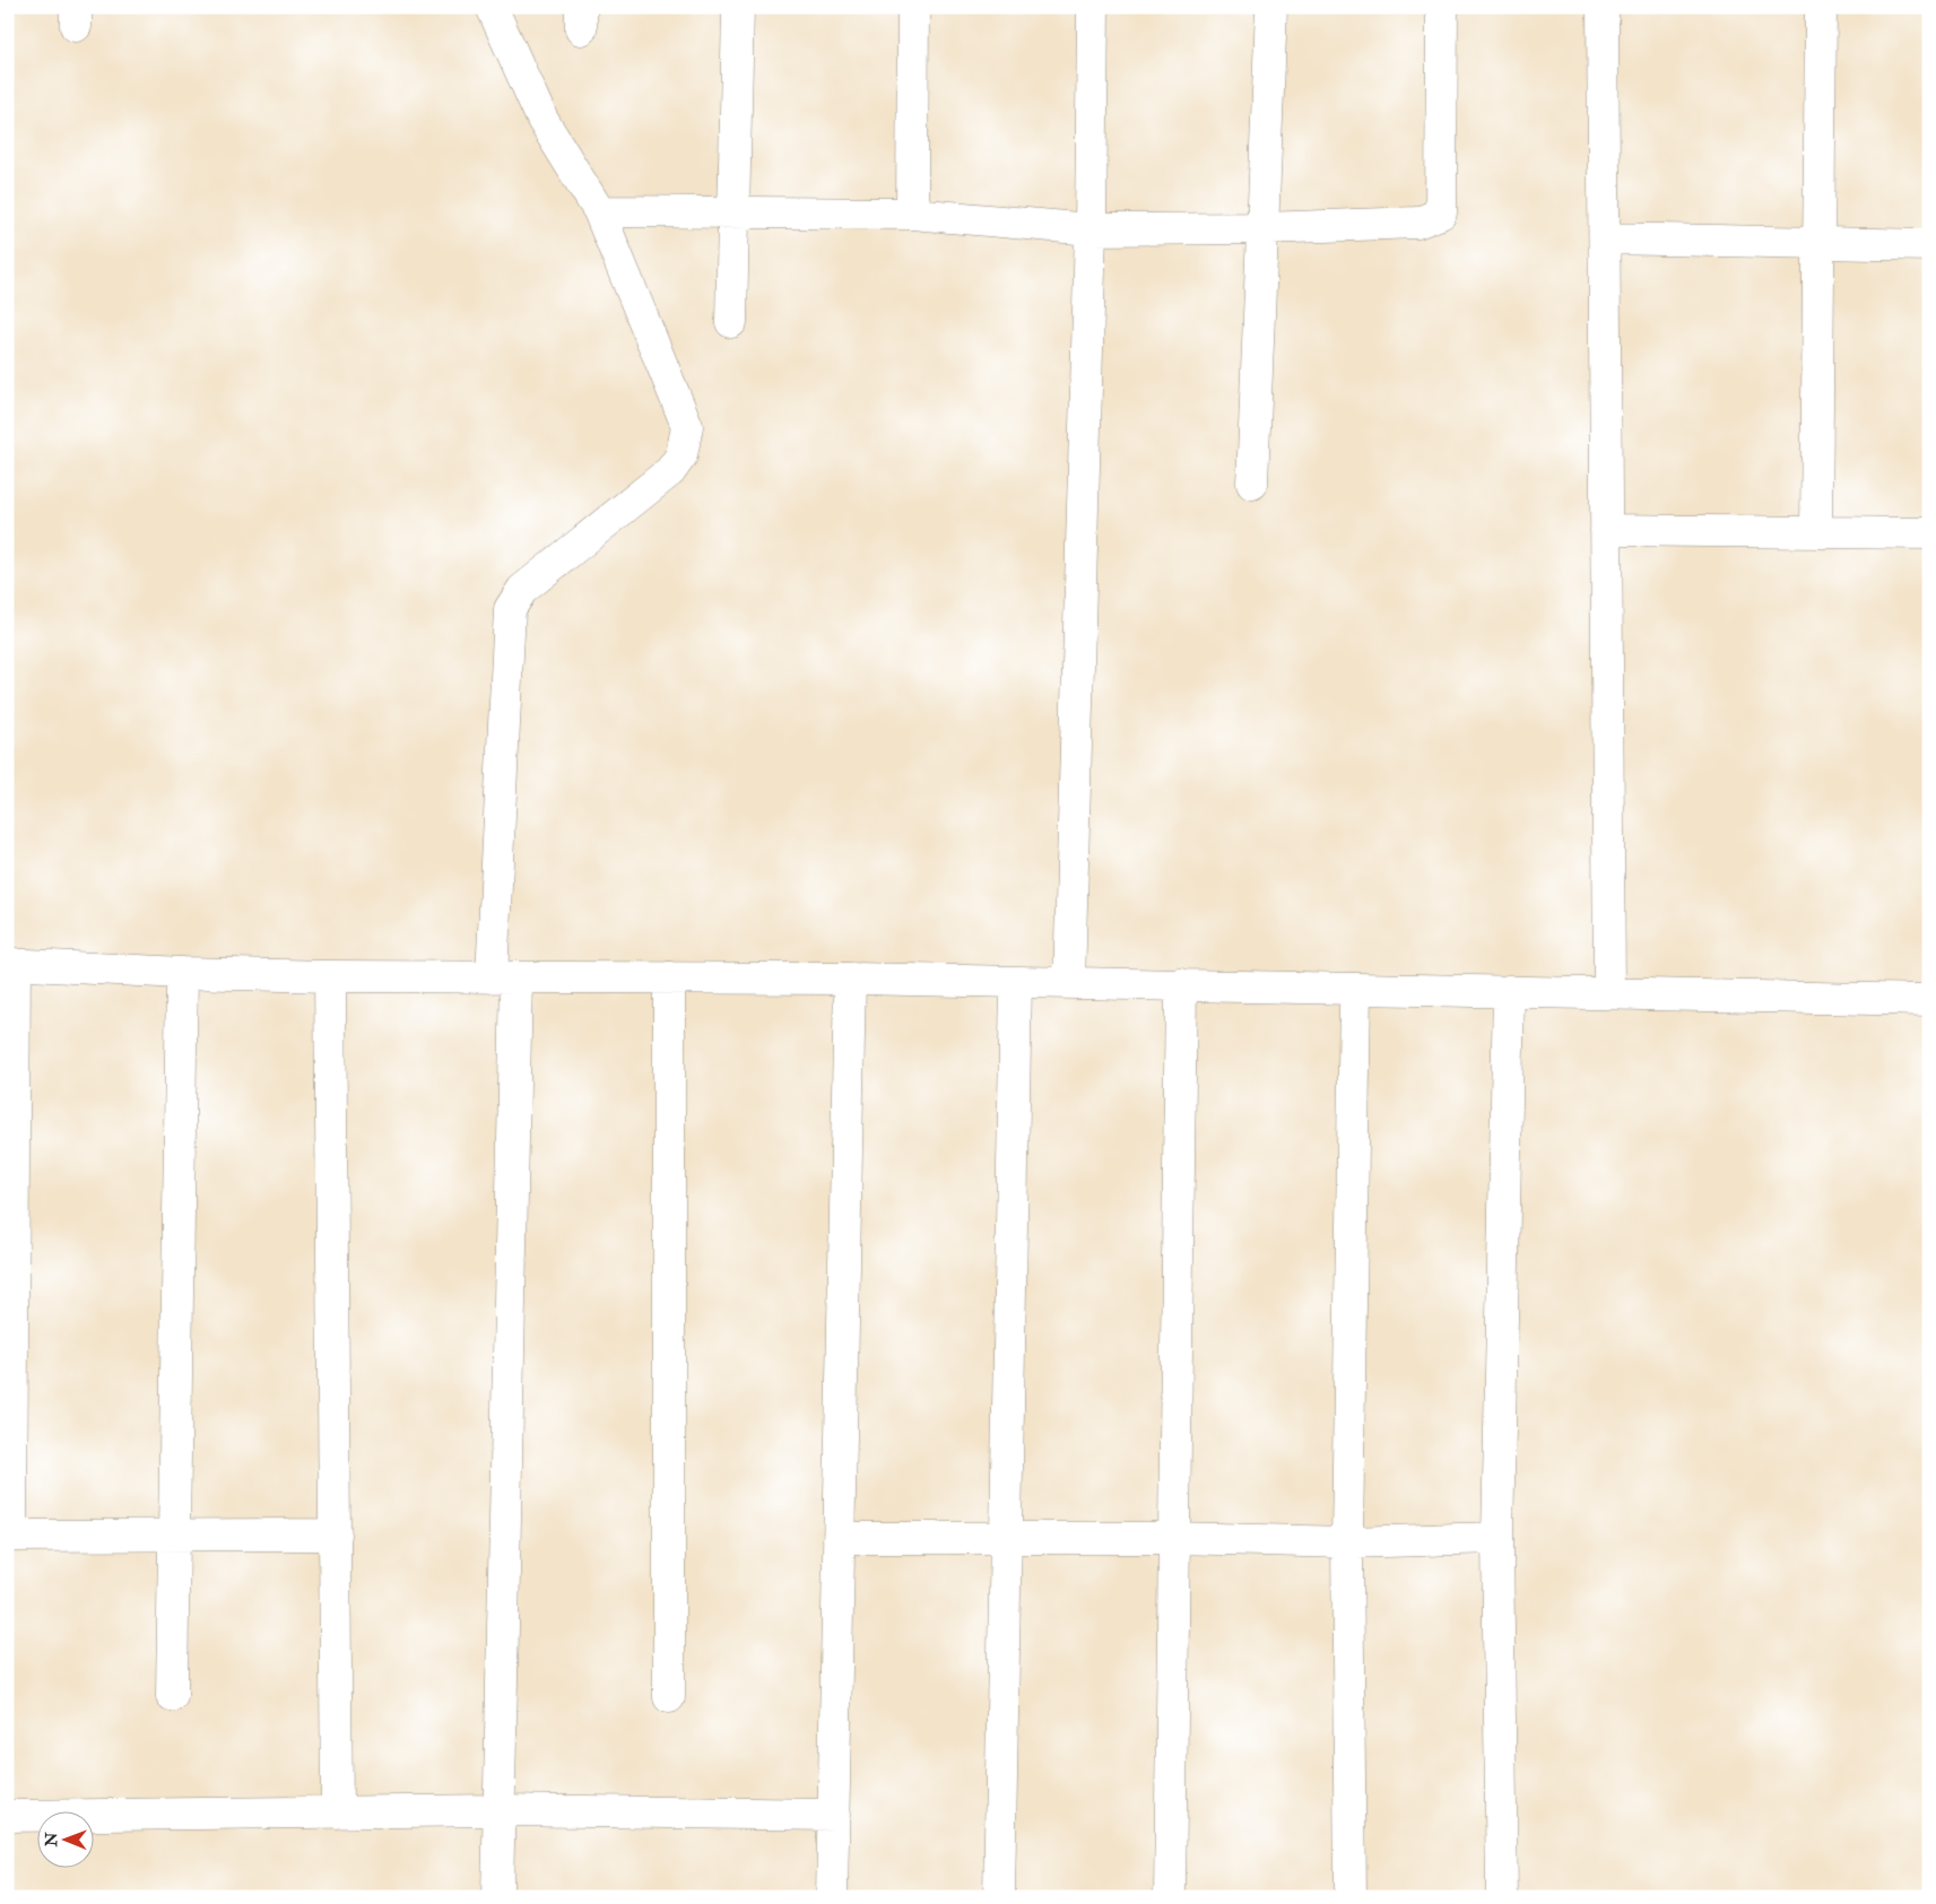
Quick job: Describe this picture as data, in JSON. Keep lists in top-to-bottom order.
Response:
{
  "north": "left"
}
